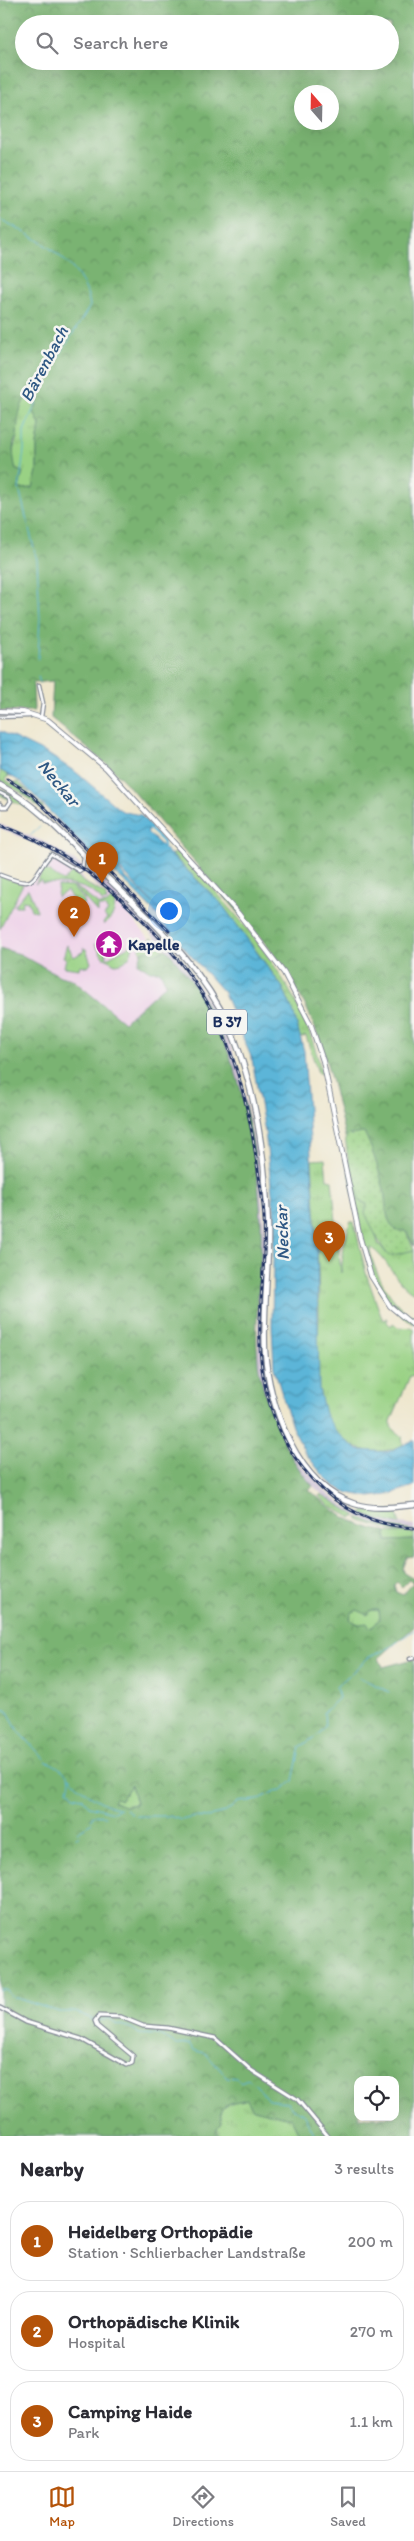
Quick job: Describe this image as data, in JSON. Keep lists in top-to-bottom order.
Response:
{
  "streets": {
    "main road": ["B 37"]
  },
  "water": ["Bärenbach", "Neckar"],
  "places": {
    "temple": ["Kapelle"]
  },
  "north": "top",
  "page": {
    "search": "Search here",
    "pins": ["1", "2", "3"],
    "heading": ["Nearby", "3 results"],
    "list": [
      {
        "mark": "1",
        "name": "Heidelberg Orthopädie",
        "note": "Station · Schlierbacher Landstraße",
        "value": "200 m"
      },
      {
        "mark": "2",
        "name": "Orthopädische Klinik",
        "note": "Hospital",
        "value": "270 m"
      },
      {
        "mark": "3",
        "name": "Camping Haide",
        "note": "Park",
        "value": "1.1 km"
      }
    ],
    "nav": ["Map", "Directions", "Saved"]
  }
}
